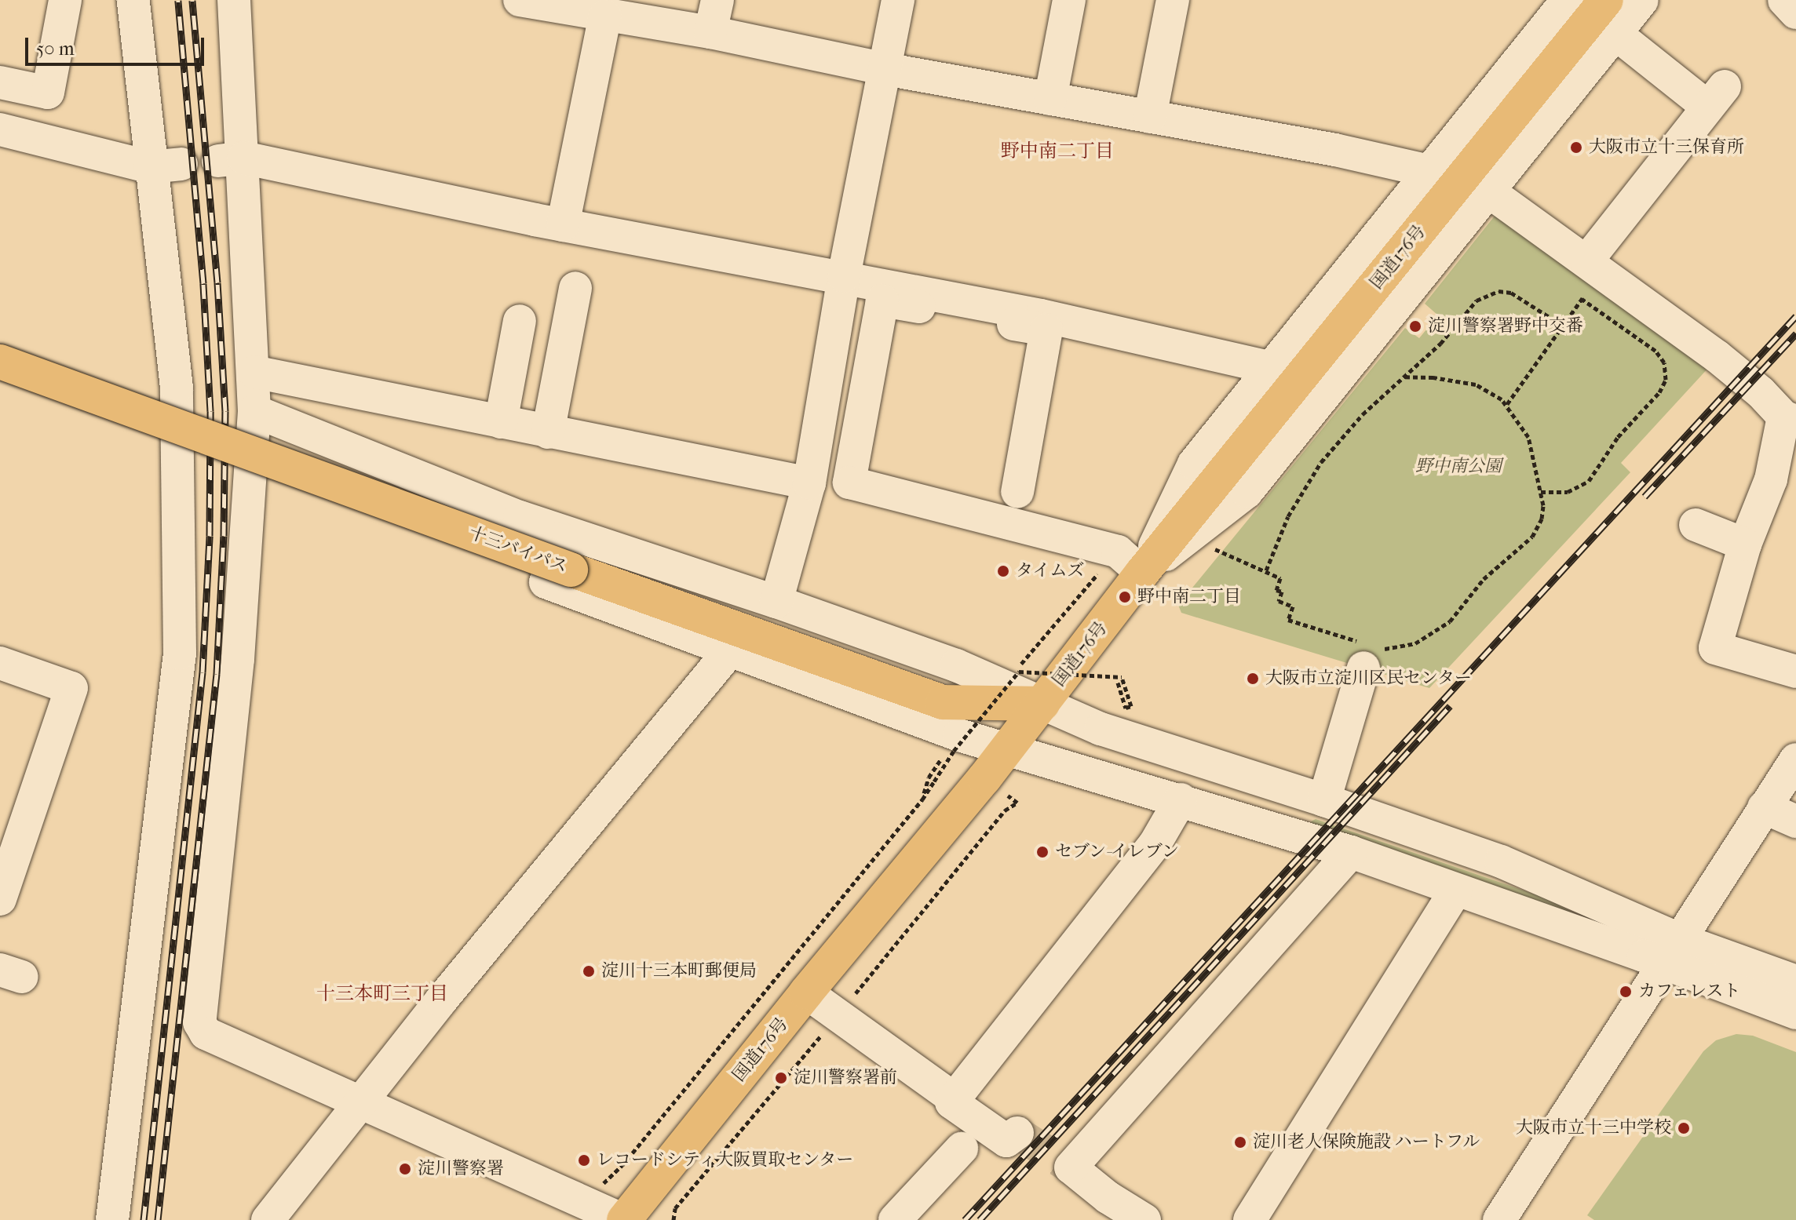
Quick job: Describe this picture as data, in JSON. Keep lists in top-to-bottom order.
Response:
{
  "streets": {
    "highway": ["国道176号", "十三バイパス"]
  },
  "crossings": [
    ["国道176号", "十三バイパス"]
  ],
  "districts": ["野中南二丁目", "十三本町三丁目"],
  "parks": ["野中南公園"],
  "places": [
    "大阪市立十三保育所",
    "淀川警察署野中交番",
    "タイムズ",
    "野中南二丁目",
    "大阪市立淀川区民センター",
    "セブン-イレブン",
    "淀川十三本町郵便局",
    "カフェレスト",
    "淀川警察署前",
    "大阪市立十三中学校",
    "淀川老人保険施設 ハートフル",
    "レコードシティ大阪買取センター",
    "淀川警察署"
  ],
  "scale_bar": "50 m"
}
